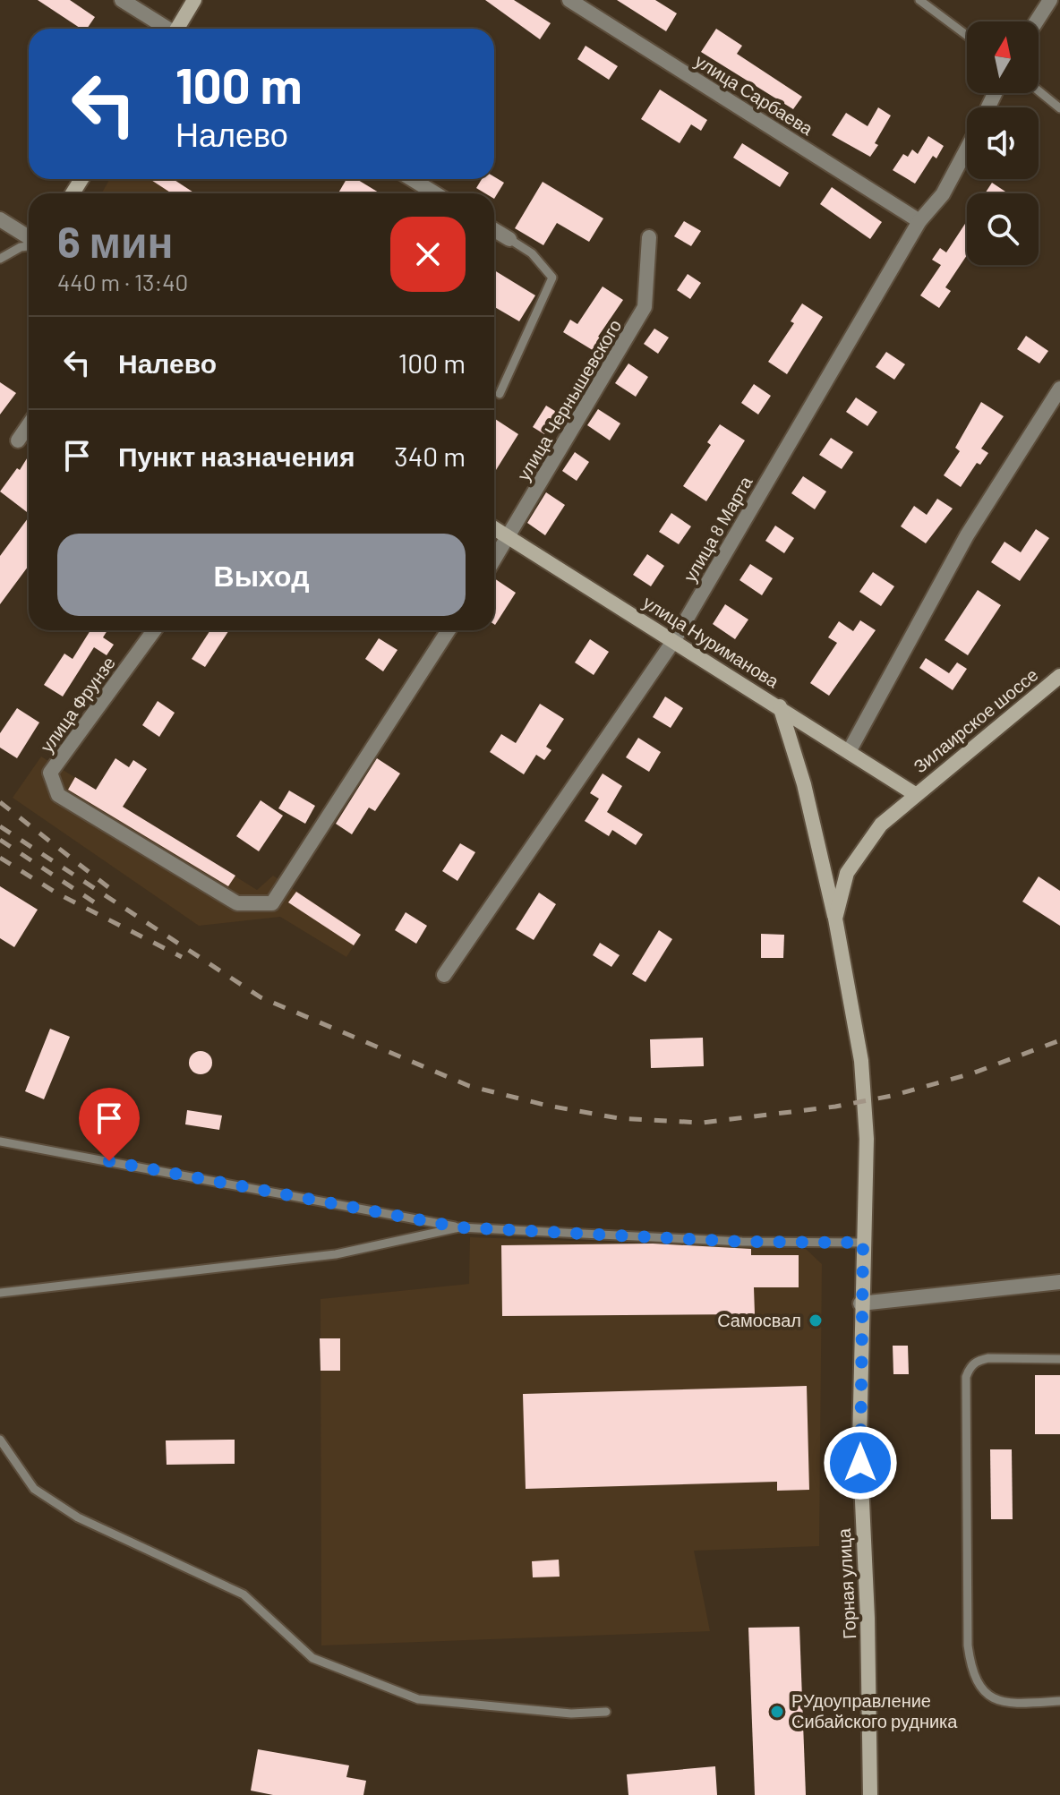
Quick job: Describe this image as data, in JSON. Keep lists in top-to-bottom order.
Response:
{
  "streets": {
    "main road": ["улица Нуриманова", "Зилаирское шоссе", "Горная улица"],
    "street": [
      "улица Сарбаева",
      "улица Чернышевского",
      "улица 8 Марта",
      "улица Фрунзе"
    ]
  },
  "crossings": [
    ["улица Сарбаева", "улица 8 Марта"],
    ["улица Чернышевского", "улица Нуриманова"],
    ["улица 8 Марта", "улица Нуриманова"],
    ["улица Нуриманова", "Зилаирское шоссе"],
    ["улица Нуриманова", "Горная улица"],
    ["Зилаирское шоссе", "Горная улица"]
  ],
  "places": ["Самосвал", "РУдоуправление Сибайского рудника"],
  "north": "top",
  "page": {
    "turn": ["100 m", "Налево"],
    "heading": ["6 мин", "440 m · 13:40"],
    "list": [
      {
        "name": "Налево",
        "value": "100 m"
      },
      {
        "name": "Пункт назначения",
        "value": "340 m"
      }
    ],
    "buttons": "Выход"
  }
}
